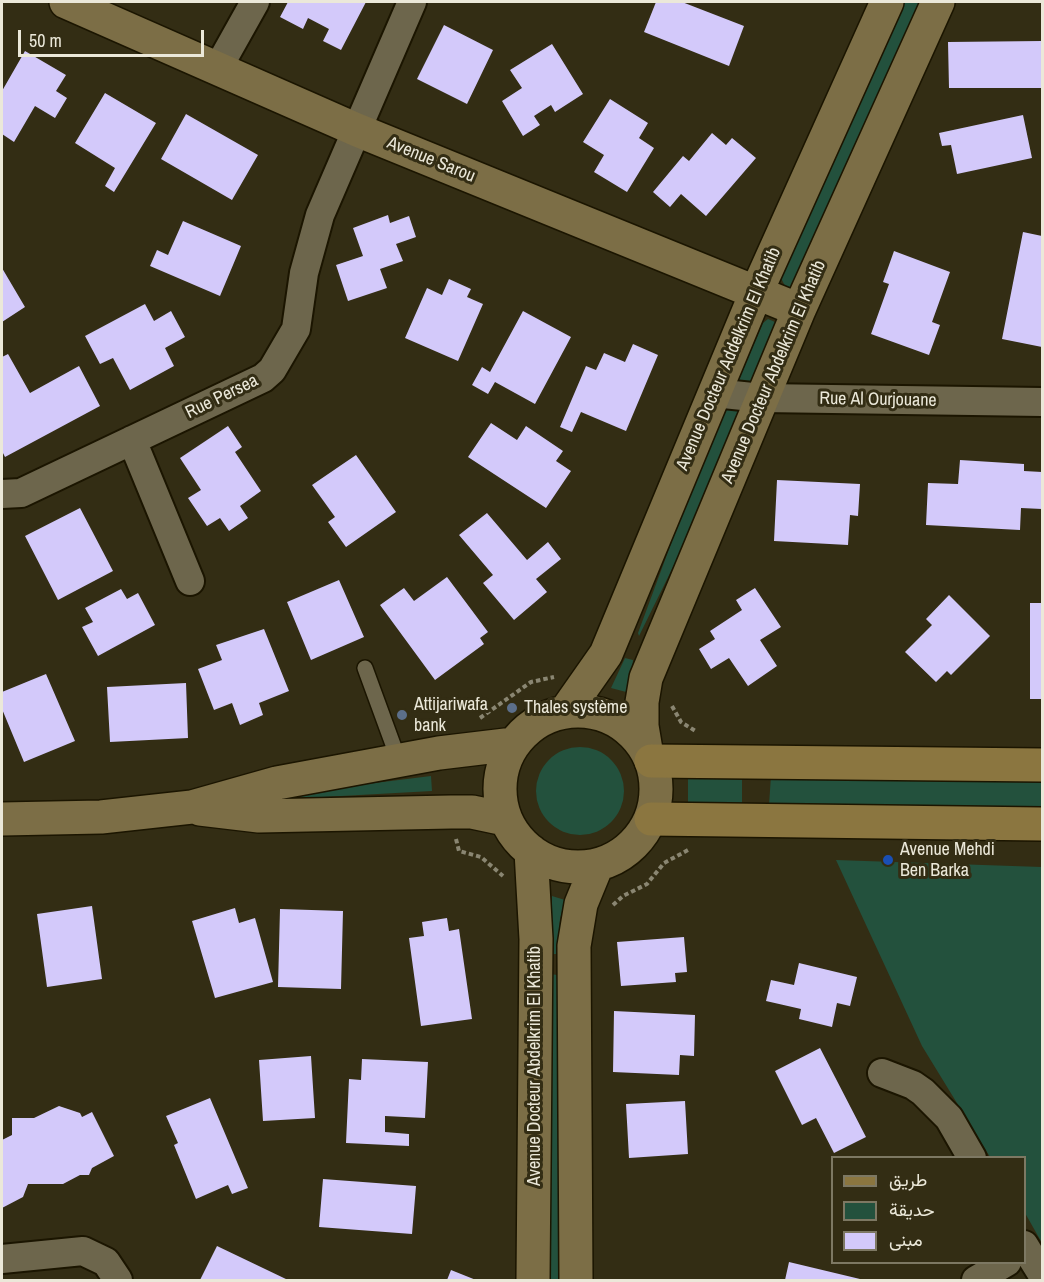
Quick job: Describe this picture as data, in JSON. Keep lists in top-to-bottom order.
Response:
{
  "streets": {
    "main road": ["Avenue Sarou", "Avenue Docteur Addelkrim El Khatib", "Avenue Docteur Abdelkrim El Khatib"],
    "street": ["Rue Persea", "Rue Al Ourjouane"]
  },
  "crossings": [
    ["Avenue Sarou", "Avenue Docteur Addelkrim El Khatib"],
    ["Avenue Sarou", "Avenue Docteur Abdelkrim El Khatib"],
    ["Avenue Sarou", "Rue Persea"],
    ["Avenue Docteur Addelkrim El Khatib", "Avenue Docteur Abdelkrim El Khatib"],
    ["Avenue Docteur Addelkrim El Khatib", "Rue Al Ourjouane"],
    ["Avenue Docteur Abdelkrim El Khatib", "Rue Al Ourjouane"]
  ],
  "places": ["Thales système", "Attijariwafa bank", "Avenue Mehdi Ben Barka"],
  "legend": ["طريق", "حديقة", "مبنى"],
  "scale_bar": "50 m"
}
